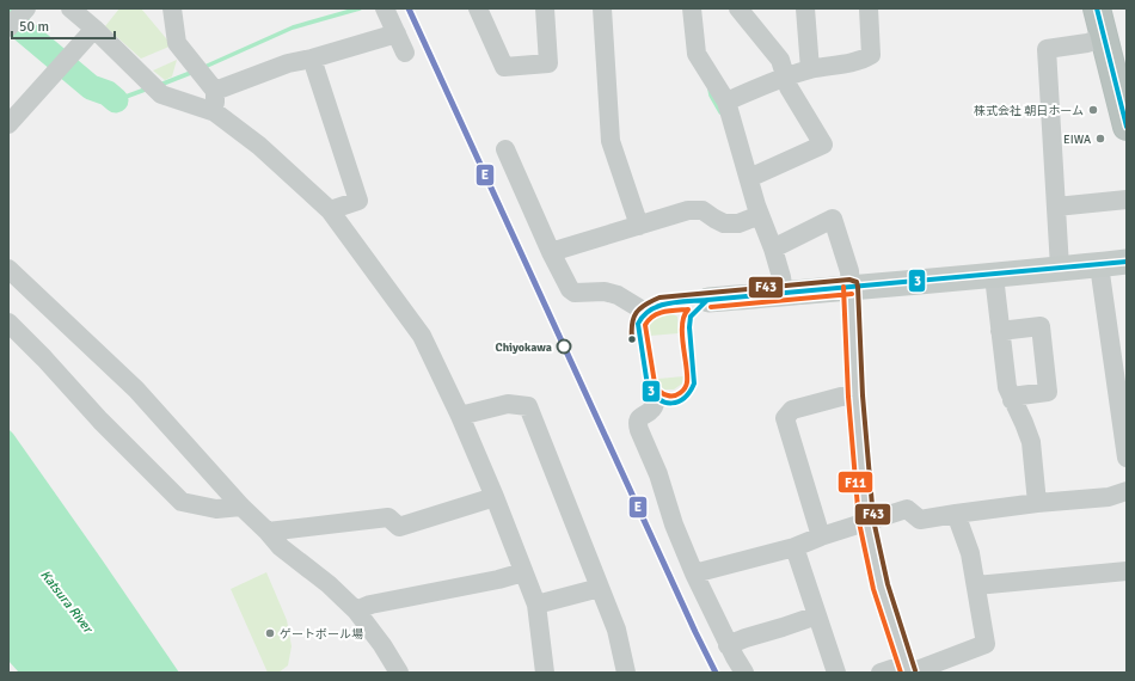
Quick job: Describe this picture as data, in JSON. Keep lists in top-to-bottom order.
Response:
{
  "water": ["Katsura River"],
  "places": [
    "株式会社 朝日ホーム",
    "EIWA",
    "Chiyokawa",
    "ゲートボール場"
  ],
  "lines": [
    "transit line E",
    "transit line 3",
    "transit line F43",
    "transit line F11"
  ],
  "scale_bar": "50 m"
}
